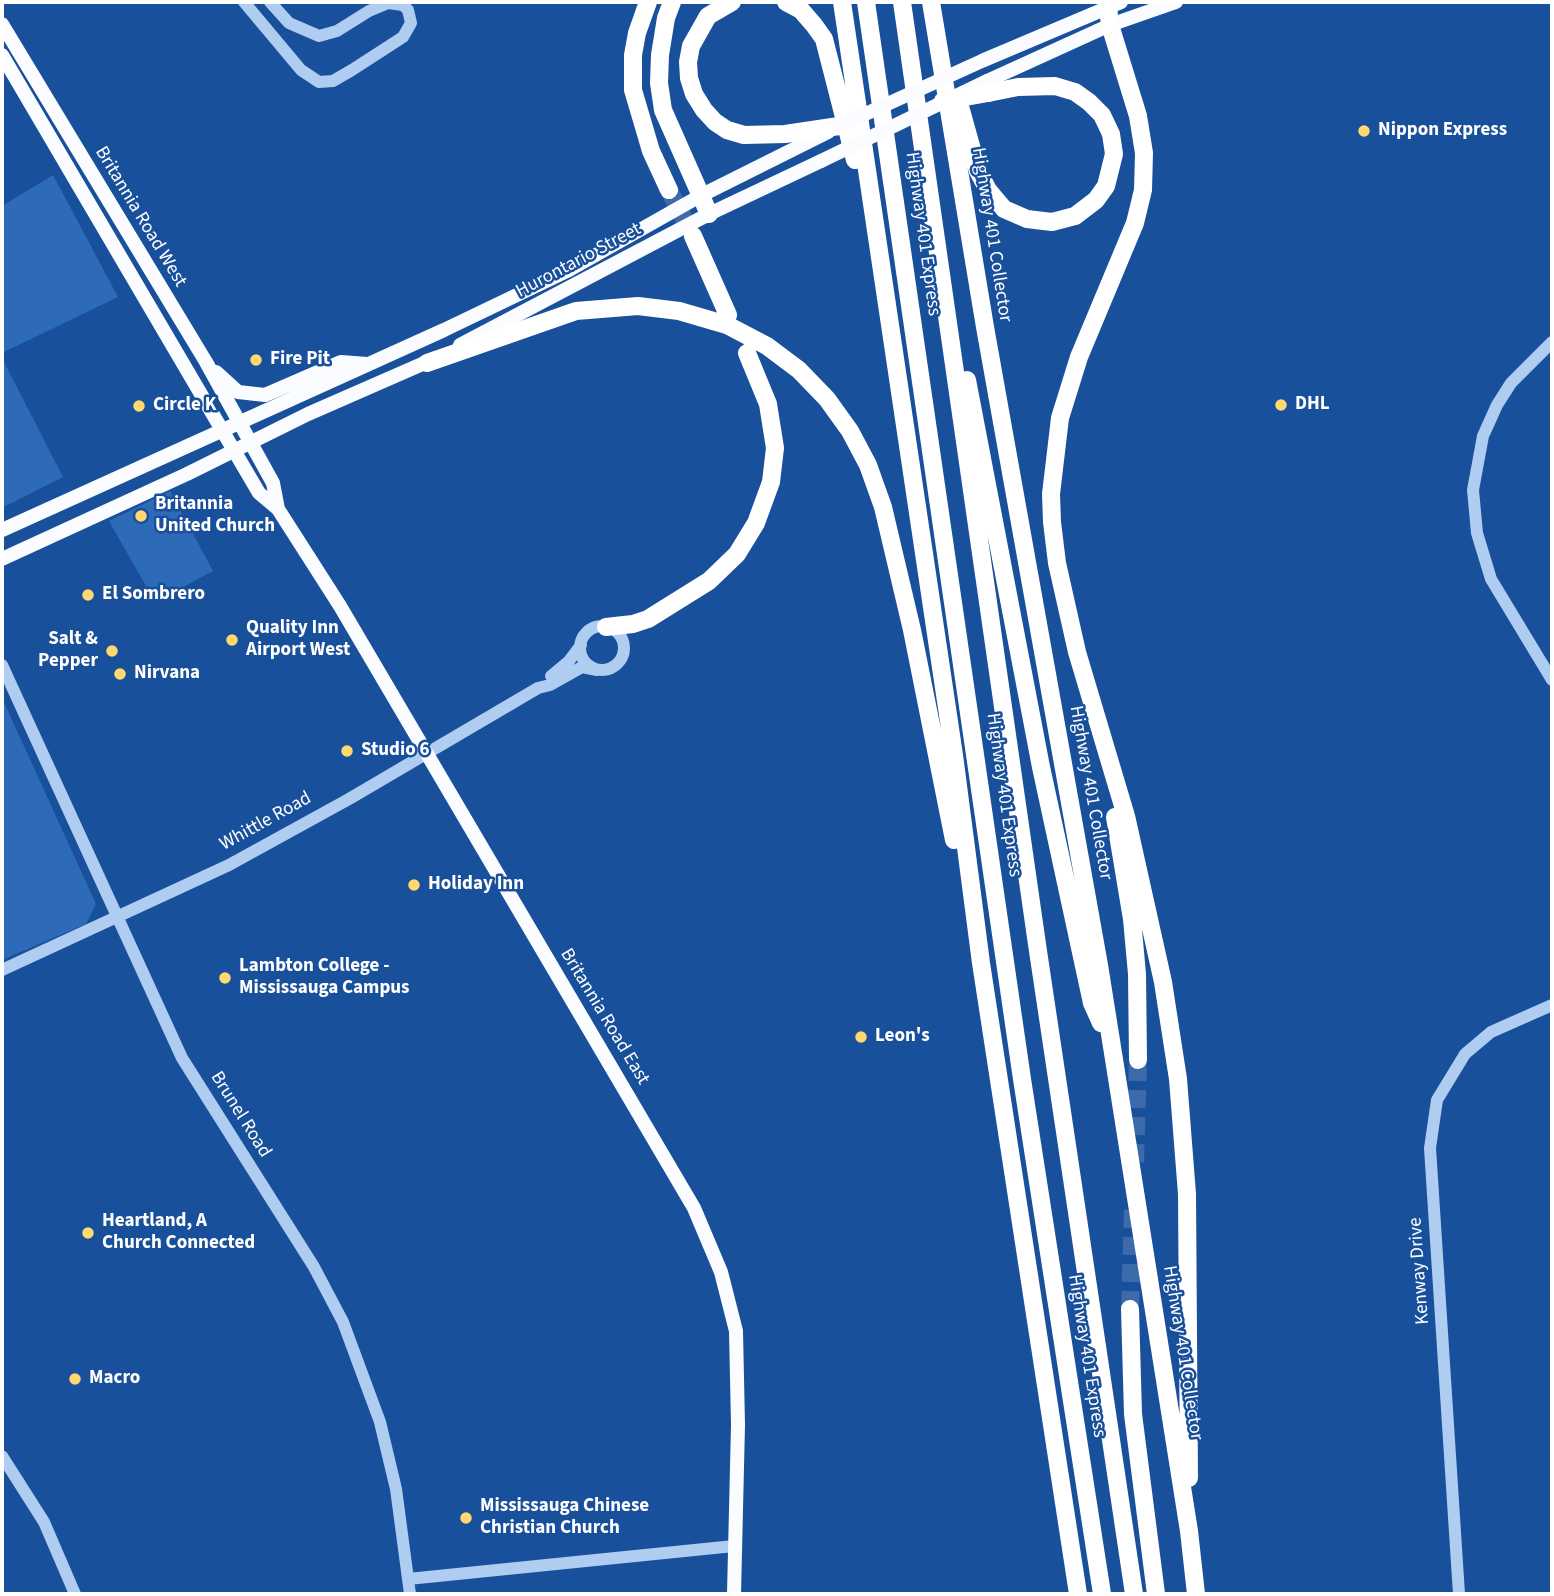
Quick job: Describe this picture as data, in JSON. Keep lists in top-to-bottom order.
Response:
{
  "streets": {
    "highway": ["Highway 401 Express", "Highway 401 Collector"],
    "main road": ["Britannia Road West", "Hurontario Street", "Britannia Road East"],
    "street": ["Whittle Road", "Brunel Road", "Kenway Drive"]
  },
  "crossings": [
    ["Britannia Road West", "Hurontario Street"],
    ["Britannia Road West", "Britannia Road East"],
    ["Hurontario Street", "Britannia Road East"],
    ["Whittle Road", "Britannia Road East"],
    ["Whittle Road", "Brunel Road"]
  ],
  "places": [
    "Nippon Express",
    "Fire Pit",
    "DHL",
    "Circle K",
    "Britannia United Church",
    "El Sombrero",
    "Quality Inn Airport West",
    "Salt & Pepper",
    "Nirvana",
    "Studio 6",
    "Holiday Inn",
    "Lambton College - Mississauga Campus",
    "Leon's",
    "Heartland, A Church Connected",
    "Macro",
    "Mississauga Chinese Christian Church"
  ]
}
